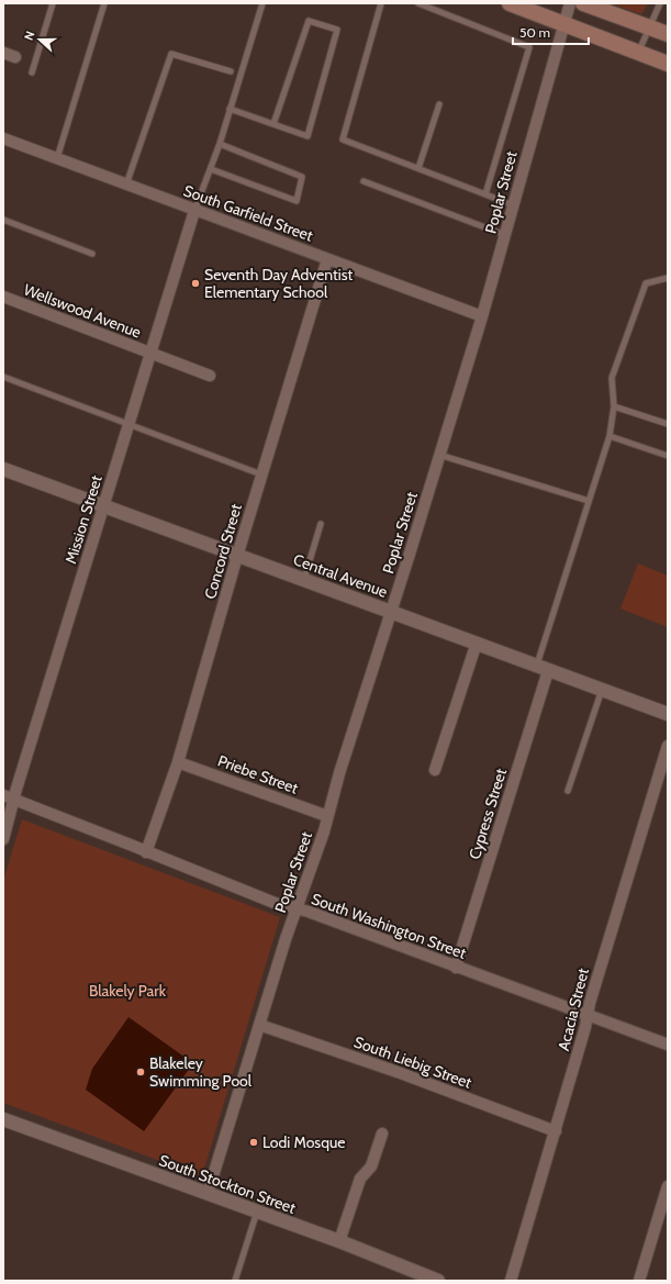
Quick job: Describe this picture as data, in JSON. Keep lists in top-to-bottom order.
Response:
{
  "streets": {
    "street": [
      "Poplar Street",
      "South Garfield Street",
      "Wellswood Avenue",
      "Mission Street",
      "Concord Street",
      "Central Avenue",
      "Priebe Street",
      "Cypress Street",
      "South Washington Street",
      "Acacia Street",
      "South Liebig Street",
      "South Stockton Street"
    ]
  },
  "crossings": [
    ["Poplar Street", "South Garfield Street"],
    ["Poplar Street", "Central Avenue"],
    ["Poplar Street", "Priebe Street"],
    ["Poplar Street", "South Washington Street"],
    ["Poplar Street", "South Liebig Street"],
    ["Poplar Street", "South Stockton Street"],
    ["South Garfield Street", "Mission Street"],
    ["South Garfield Street", "Concord Street"],
    ["Wellswood Avenue", "Mission Street"],
    ["Mission Street", "Central Avenue"],
    ["Mission Street", "South Washington Street"],
    ["Concord Street", "Central Avenue"],
    ["Concord Street", "Priebe Street"],
    ["Concord Street", "South Washington Street"],
    ["Central Avenue", "Cypress Street"],
    ["Cypress Street", "South Washington Street"],
    ["South Washington Street", "Acacia Street"],
    ["Acacia Street", "South Liebig Street"]
  ],
  "parks": ["Blakely Park"],
  "places": ["Seventh Day Adventist Elementary School", "Blakeley Swimming Pool", "Lodi Mosque"],
  "scale_bar": "50 m",
  "north": "left"
}
